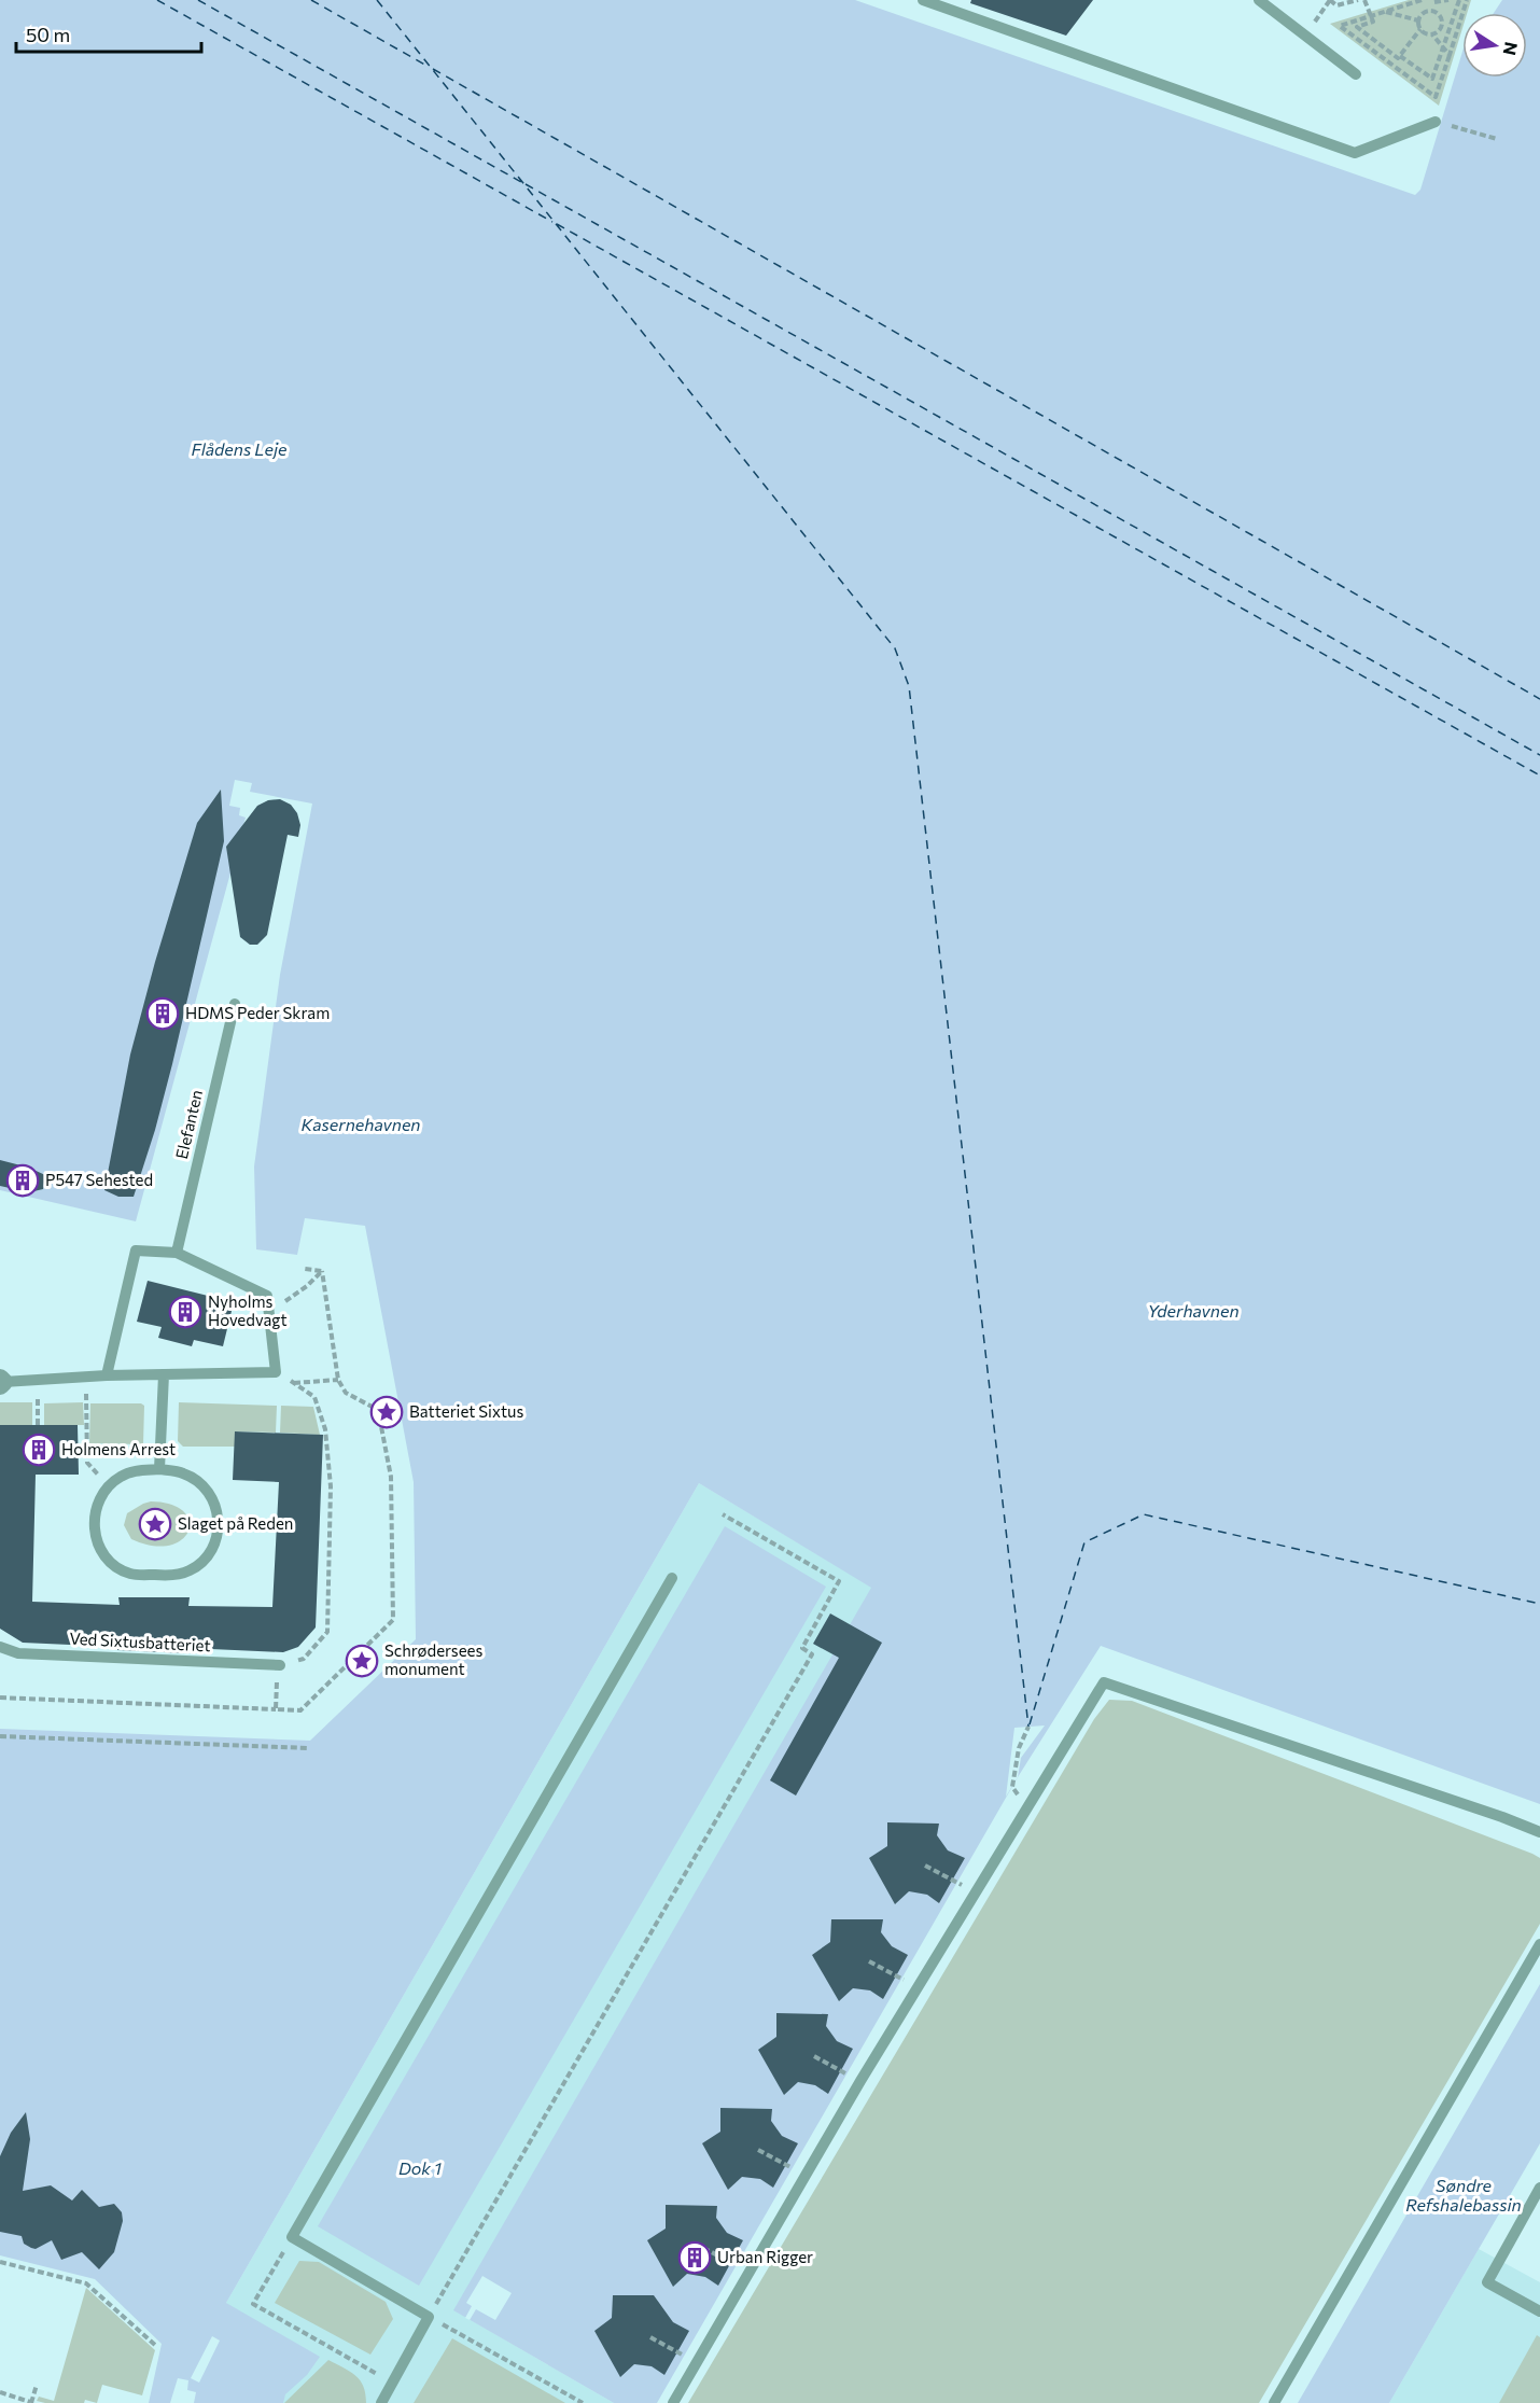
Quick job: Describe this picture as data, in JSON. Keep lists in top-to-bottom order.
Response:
{
  "streets": {
    "lane": ["Elefanten", "Ved Sixtusbatteriet"]
  },
  "water": [
    "Flådens Leje",
    "Kasernehavnen",
    "Yderhavnen",
    "Dok 1",
    "Søndre Refshalebassin"
  ],
  "places": {
    "building": [
      "HDMS Peder Skram",
      "P547 Sehested",
      "Nyholms Hovedvagt",
      "Holmens Arrest",
      "Urban Rigger"
    ],
    "place": ["Batteriet Sixtus", "Slaget på Reden", "Schrødersees monument"]
  },
  "scale_bar": "50 m",
  "north": "right"
}
